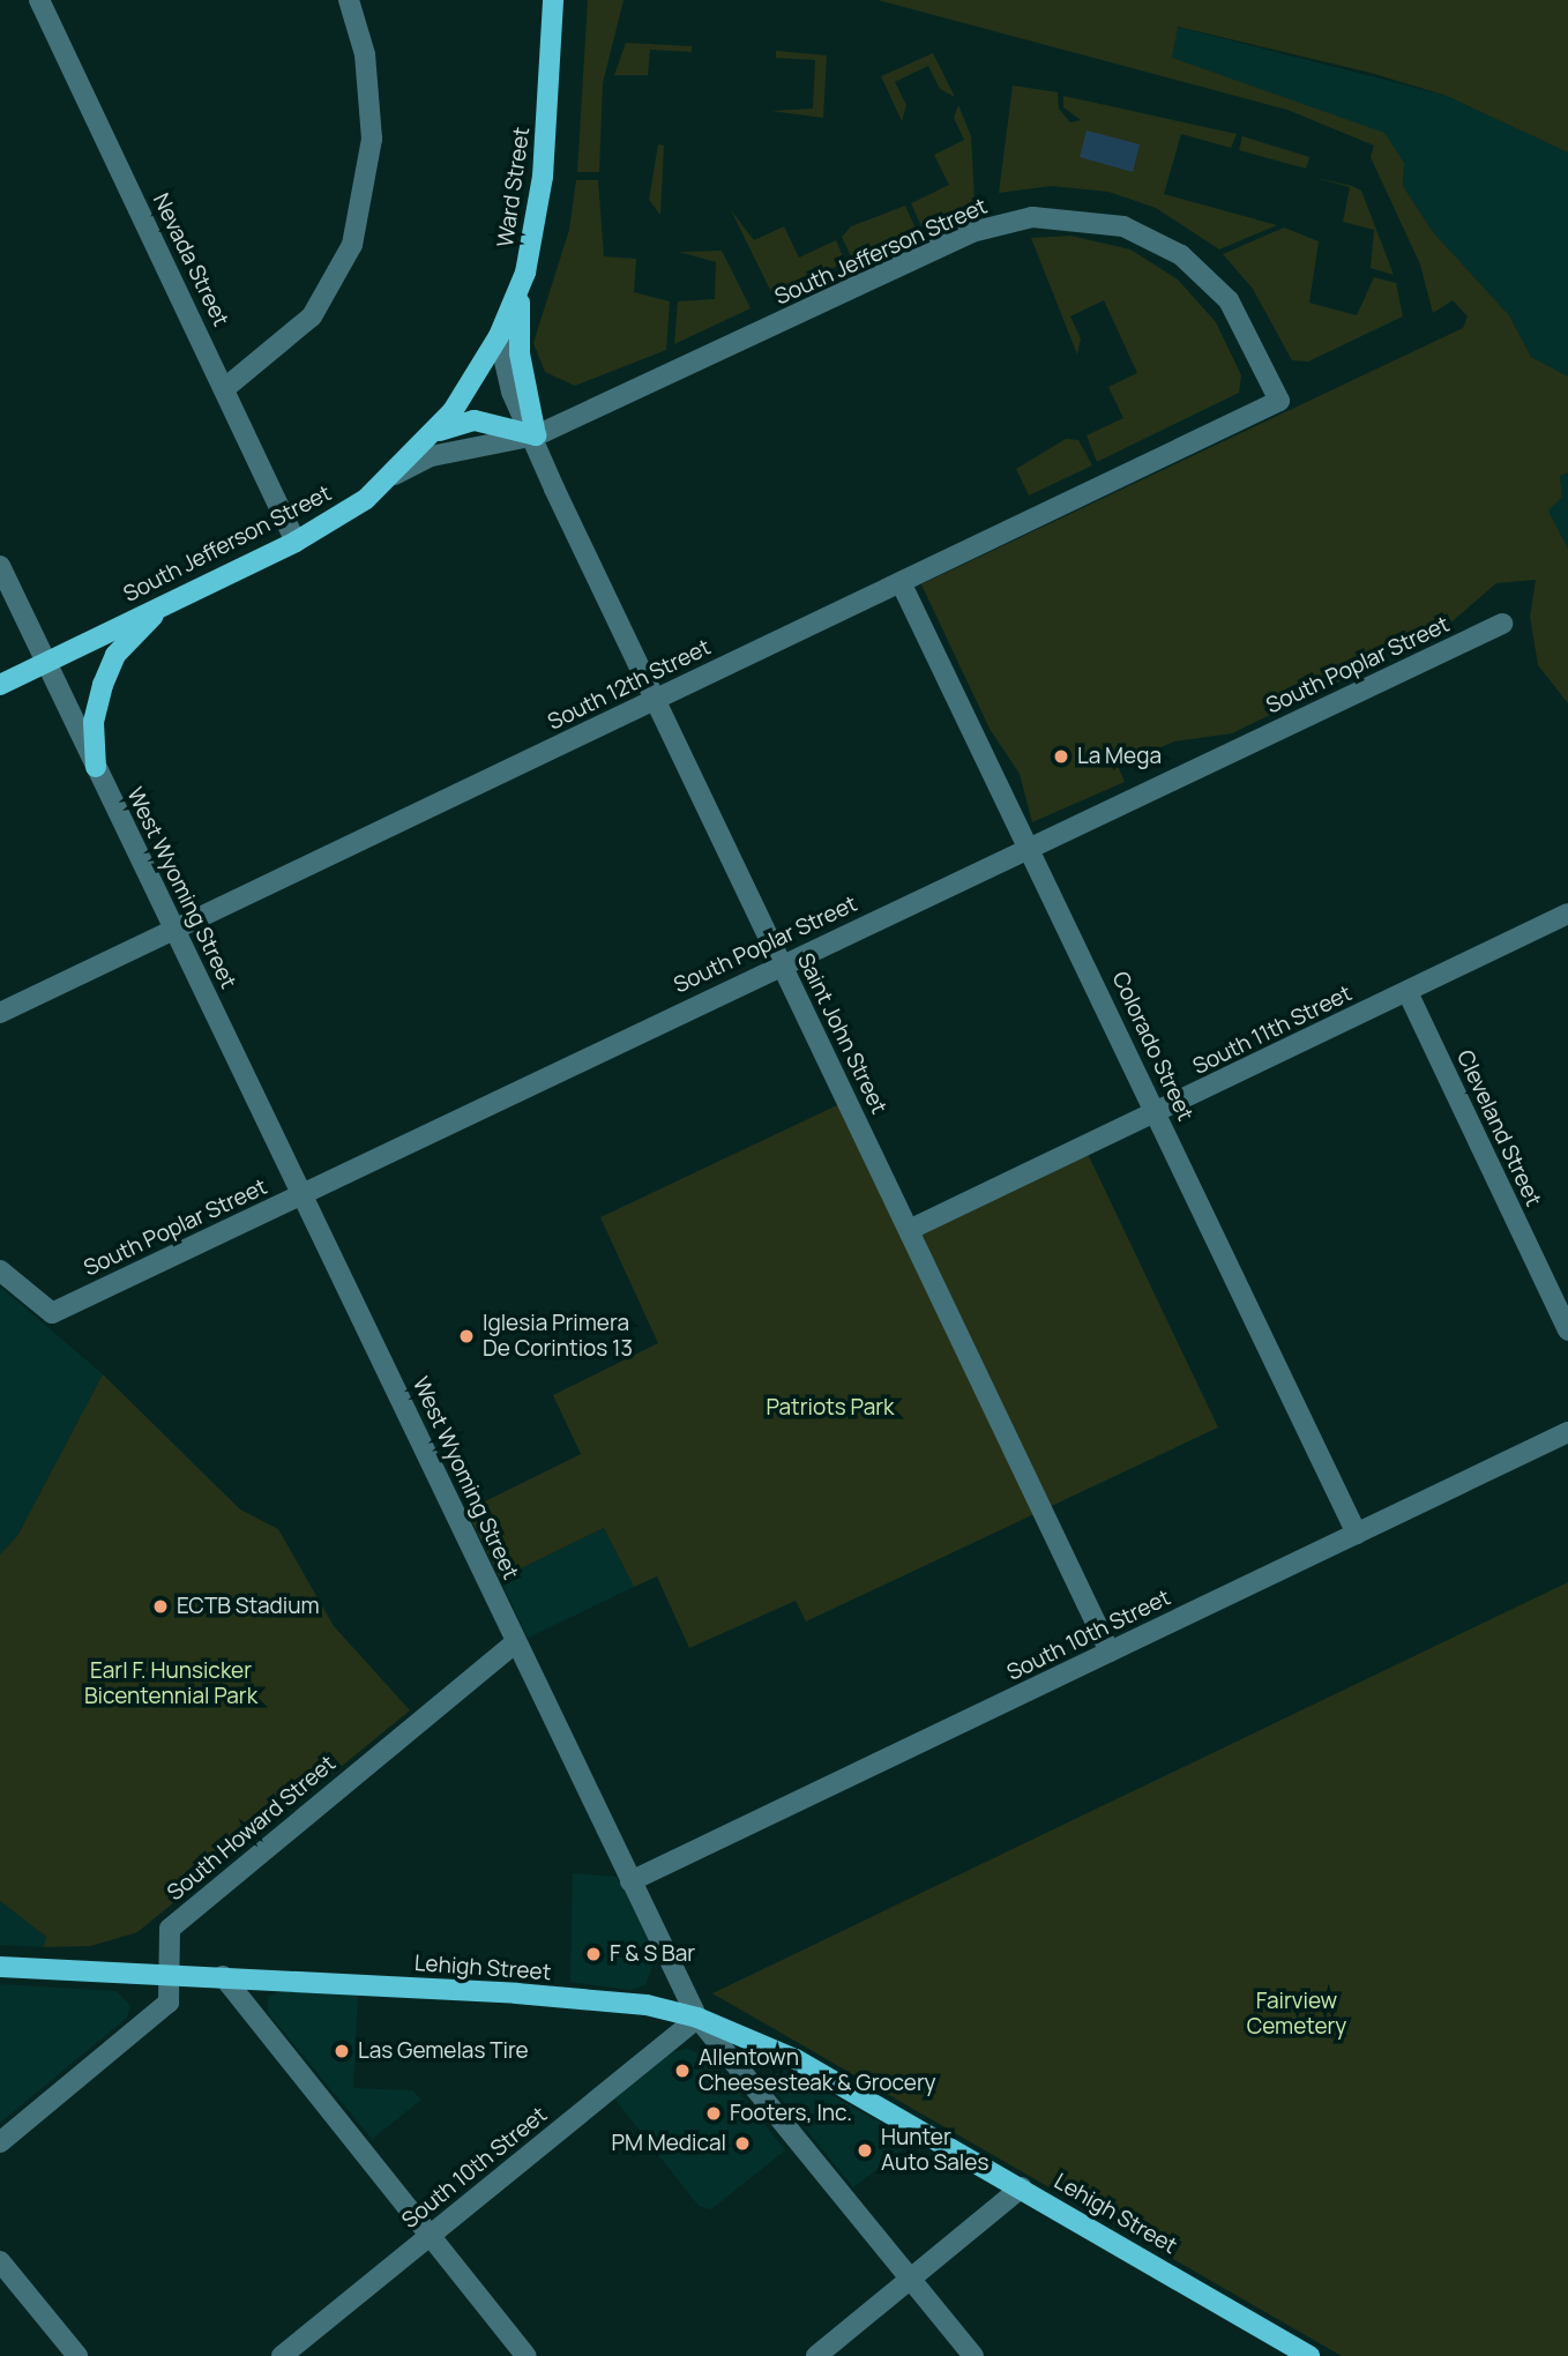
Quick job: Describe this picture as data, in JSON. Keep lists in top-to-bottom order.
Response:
{
  "streets": {
    "main road": ["Ward Street", "South Jefferson Street", "Lehigh Street"],
    "street": [
      "Nevada Street",
      "South Poplar Street",
      "South 12th Street",
      "West Wyoming Street",
      "South 11th Street",
      "Saint John Street",
      "Colorado Street",
      "Cleveland Street",
      "South 10th Street",
      "South Howard Street"
    ]
  },
  "crossings": [
    ["Ward Street", "South Jefferson Street"],
    ["Ward Street", "Saint John Street"],
    ["South Jefferson Street", "Nevada Street"],
    ["South Jefferson Street", "South 12th Street"],
    ["South Jefferson Street", "West Wyoming Street"],
    ["South Jefferson Street", "Saint John Street"],
    ["South Poplar Street", "West Wyoming Street"],
    ["South Poplar Street", "Saint John Street"],
    ["South Poplar Street", "Colorado Street"],
    ["South 12th Street", "West Wyoming Street"],
    ["South 12th Street", "Saint John Street"],
    ["South 12th Street", "Colorado Street"],
    ["West Wyoming Street", "South 10th Street"],
    ["West Wyoming Street", "South Howard Street"],
    ["West Wyoming Street", "Lehigh Street"],
    ["South 11th Street", "Saint John Street"],
    ["South 11th Street", "Colorado Street"],
    ["South 11th Street", "Cleveland Street"],
    ["Saint John Street", "South 10th Street"],
    ["Colorado Street", "South 10th Street"],
    ["South 10th Street", "Lehigh Street"],
    ["South Howard Street", "Lehigh Street"]
  ],
  "parks": ["Patriots Park", "Earl F. Hunsicker Bicentennial Park", "Fairview Cemetery"],
  "places": [
    "La Mega",
    "Iglesia Primera De Corintios 13",
    "ECTB Stadium",
    "F & S Bar",
    "Las Gemelas Tire",
    "Allentown Cheesesteak & Grocery",
    "Footers, Inc.",
    "PM Medical",
    "Hunter Auto Sales"
  ]
}
